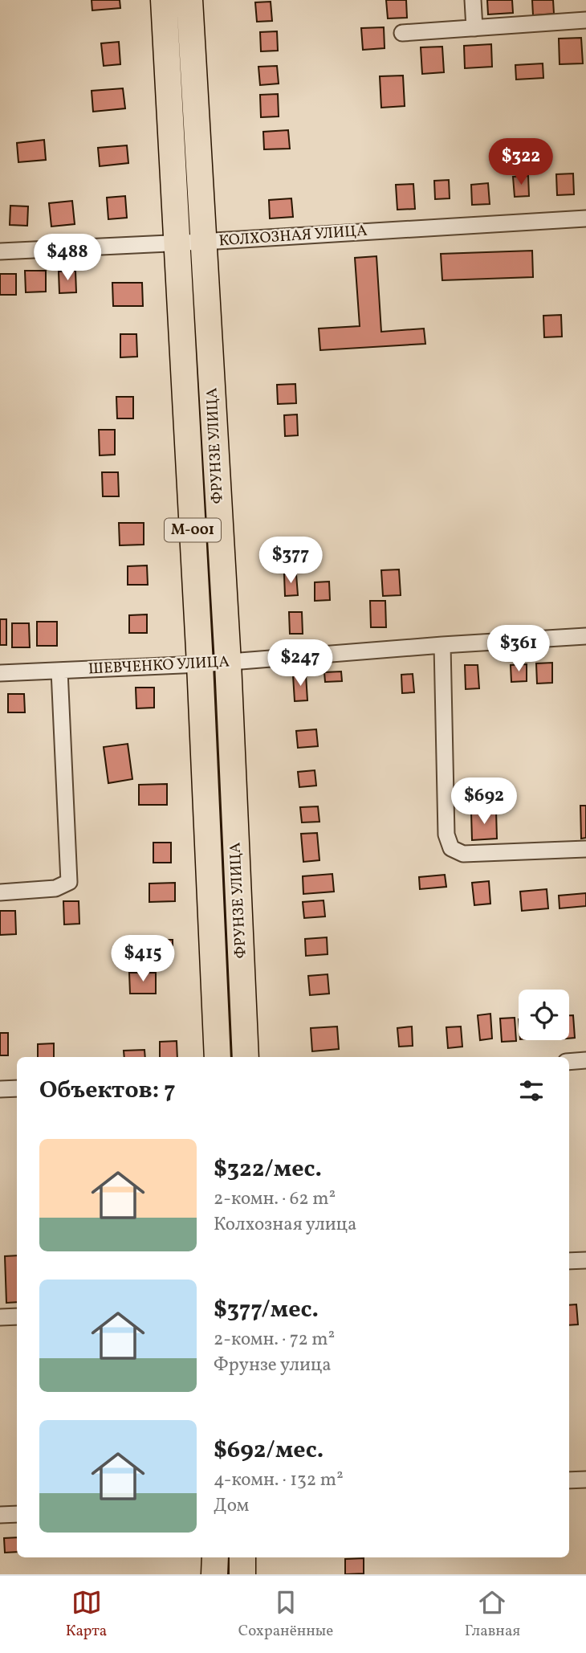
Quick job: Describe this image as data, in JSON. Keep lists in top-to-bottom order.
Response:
{
  "streets": {
    "main road": ["ФРУНЗЕ УЛИЦА", "M-001"],
    "street": ["КОЛХОЗНАЯ УЛИЦА", "ШЕВЧЕНКО УЛИЦА"]
  },
  "crossings": [
    ["КОЛХОЗНАЯ УЛИЦА", "ФРУНЗЕ УЛИЦА"],
    ["ФРУНЗЕ УЛИЦА", "ШЕВЧЕНКО УЛИЦА"]
  ],
  "page": {
    "price": [
      "$322",
      "$488",
      "$377",
      "$361",
      "$247",
      "$692",
      "$415"
    ],
    "heading": "Объектов: 7",
    "list": [
      {
        "name": "$322/мес.",
        "note": "2-комн. · 62 m² · Колхозная улица"
      },
      {
        "name": "$377/мес.",
        "note": "2-комн. · 72 m² · Фрунзе улица"
      },
      {
        "name": "$692/мес.",
        "note": "4-комн. · 132 m² · Дом"
      }
    ],
    "tabs": ["Карта", "Сохранённые", "Главная"]
  }
}
